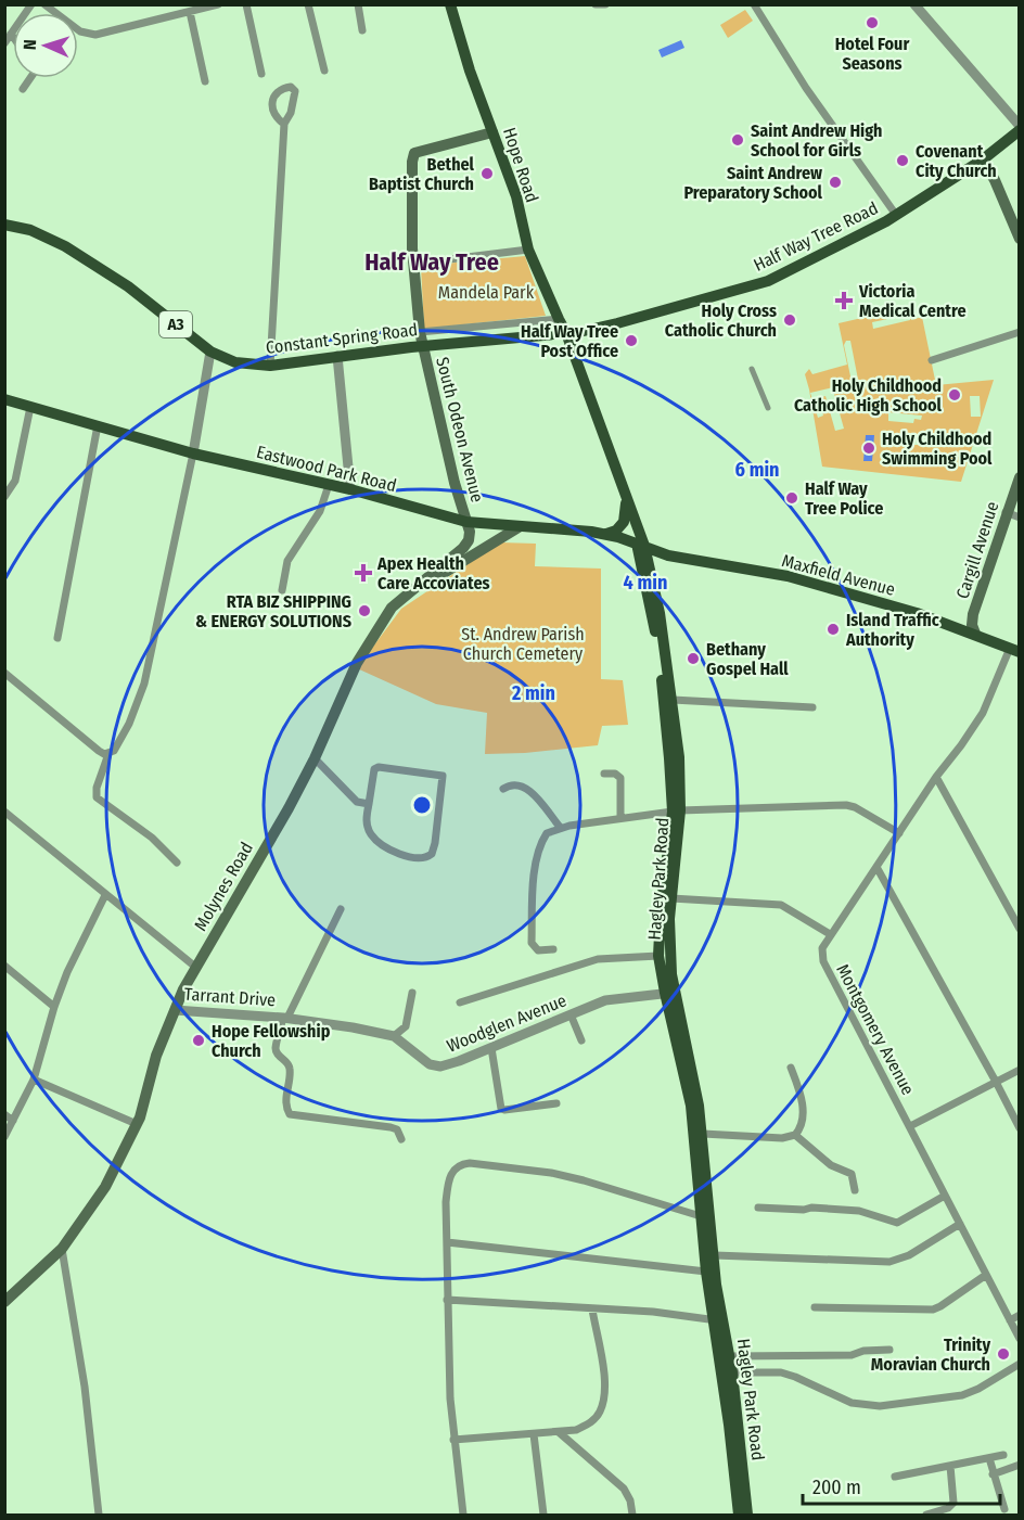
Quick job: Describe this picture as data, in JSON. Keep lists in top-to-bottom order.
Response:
{
  "streets": {
    "main road": [
      "Hope Road",
      "Half Way Tree Road",
      "A3",
      "Constant Spring Road",
      "South Odeon Avenue",
      "Eastwood Park Road",
      "Cargill Avenue",
      "Maxfield Avenue",
      "Hagley Park Road",
      "Molynes Road"
    ],
    "street": ["Tarrant Drive", "Woodglen Avenue", "Montgomery Avenue"]
  },
  "crossings": [
    ["Hope Road", "Half Way Tree Road"],
    ["Hope Road", "Constant Spring Road"],
    ["Hope Road", "South Odeon Avenue"],
    ["Hope Road", "Hagley Park Road"],
    ["Half Way Tree Road", "Constant Spring Road"],
    ["Half Way Tree Road", "Hagley Park Road"],
    ["Constant Spring Road", "South Odeon Avenue"],
    ["Constant Spring Road", "Hagley Park Road"],
    ["South Odeon Avenue", "Eastwood Park Road"],
    ["Eastwood Park Road", "Maxfield Avenue"],
    ["Eastwood Park Road", "Hagley Park Road"],
    ["Eastwood Park Road", "Molynes Road"],
    ["Cargill Avenue", "Maxfield Avenue"],
    ["Maxfield Avenue", "Hagley Park Road"],
    ["Maxfield Avenue", "Montgomery Avenue"],
    ["Hagley Park Road", "Woodglen Avenue"],
    ["Molynes Road", "Tarrant Drive"],
    ["Tarrant Drive", "Woodglen Avenue"]
  ],
  "districts": ["Half Way Tree"],
  "parks": ["Mandela Park", "St. Andrew Parish Church Cemetery"],
  "places": {
    "other": [
      "Hotel Four Seasons",
      "Saint Andrew High School for Girls",
      "Covenant City Church",
      "Bethel Baptist Church",
      "Saint Andrew Preparatory School",
      "Holy Cross Catholic Church",
      "Half Way Tree Post Office",
      "Holy Childhood Catholic High School",
      "Holy Childhood Swimming Pool",
      "Half Way Tree Police",
      "RTA BIZ SHIPPING & ENERGY SOLUTIONS",
      "Island Traffic Authority",
      "Bethany Gospel Hall",
      "Hope Fellowship Church",
      "Trinity Moravian Church"
    ],
    "health": ["Victoria Medical Centre", "Apex Health Care Accoviates"]
  },
  "scale_bar": "200 m",
  "north": "left",
  "rings": ["6 min", "4 min", "2 min"]
}
